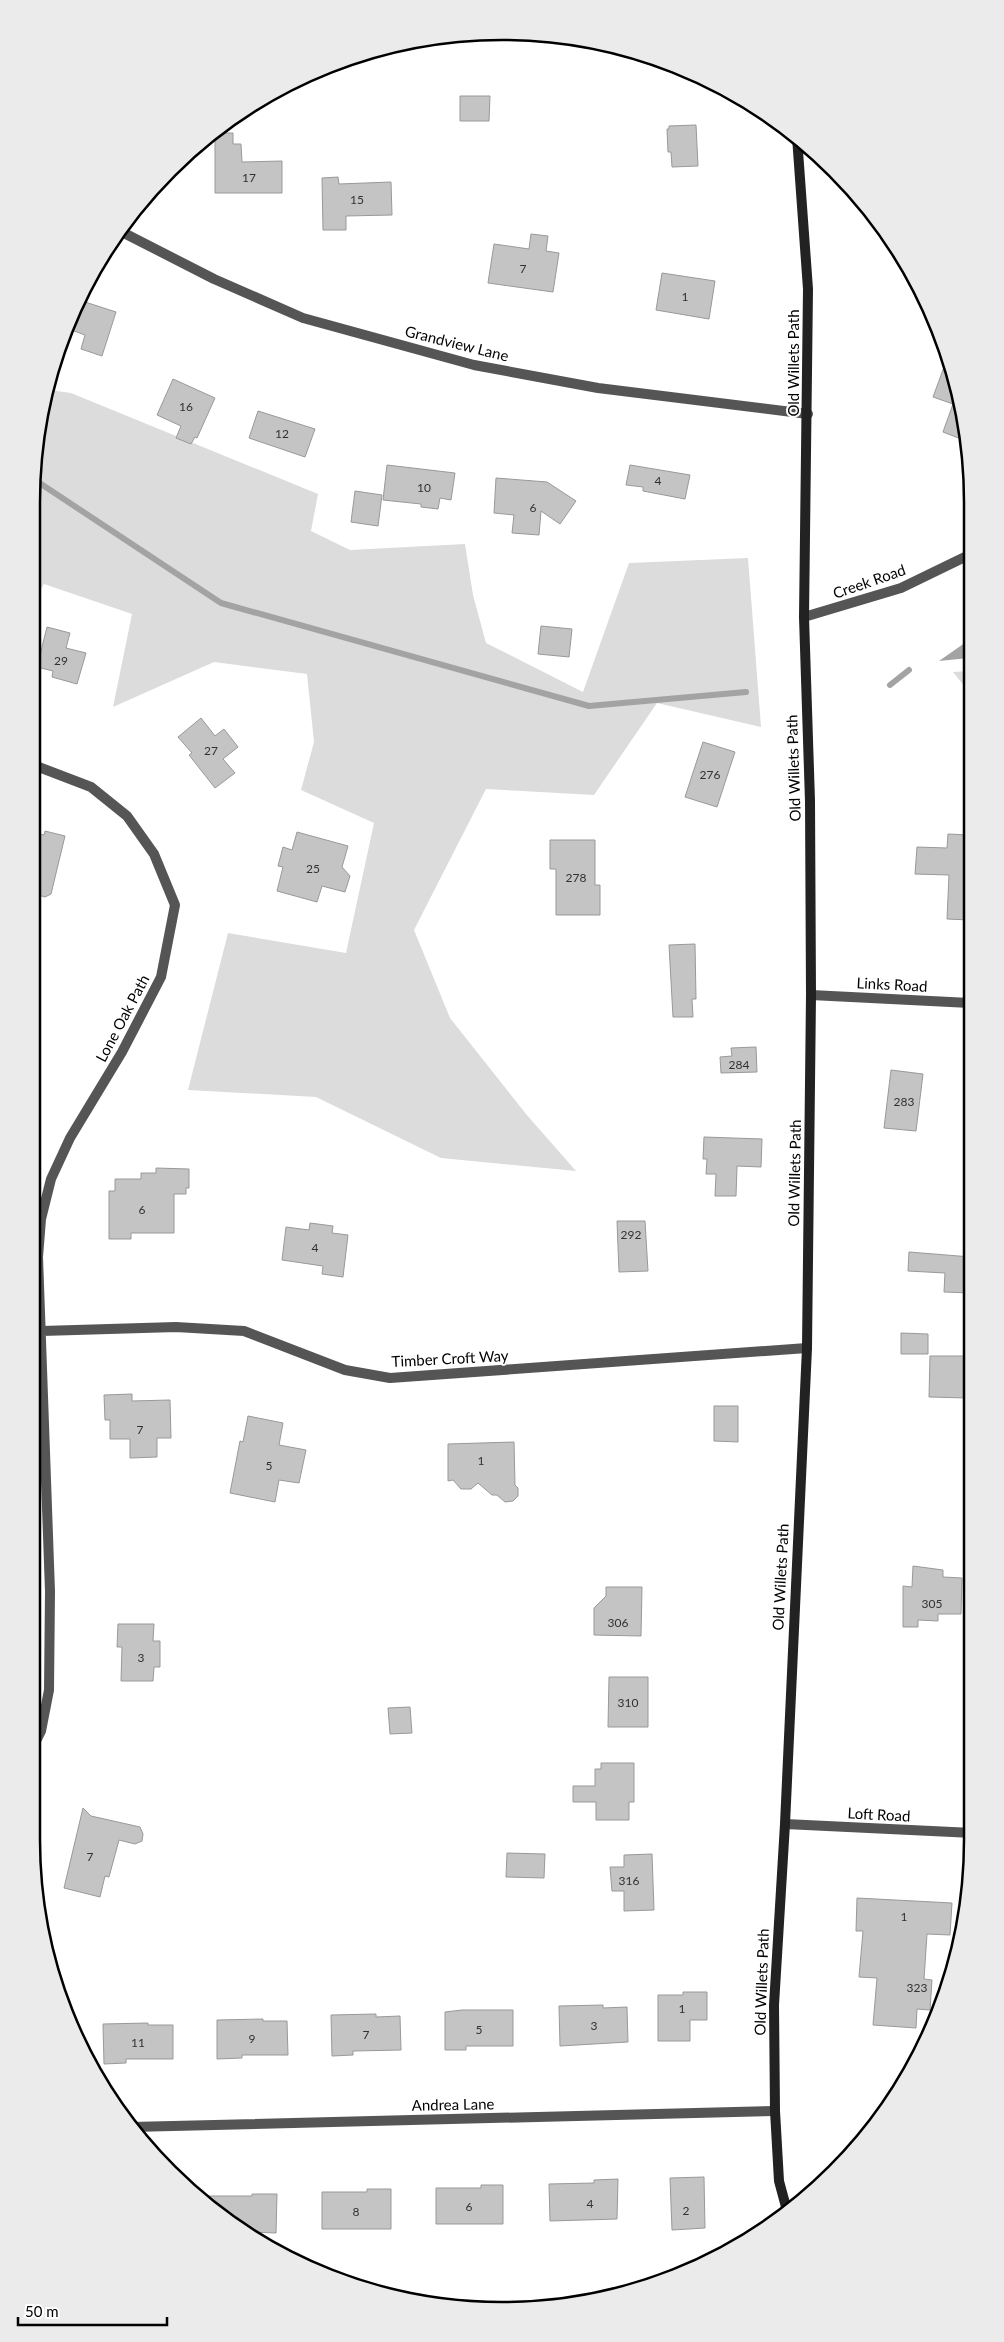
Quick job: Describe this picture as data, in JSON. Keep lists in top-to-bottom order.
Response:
{
  "streets": {
    "main road": ["Old Willets Path"],
    "street": [
      "Grandview Lane",
      "Creek Road",
      "Links Road",
      "Lone Oak Path",
      "Timber Croft Way",
      "Loft Road",
      "Andrea Lane"
    ]
  },
  "crossings": [
    ["Grandview Lane", "Old Willets Path"],
    ["Old Willets Path", "Creek Road"],
    ["Old Willets Path", "Links Road"],
    ["Old Willets Path", "Timber Croft Way"],
    ["Old Willets Path", "Loft Road"],
    ["Old Willets Path", "Andrea Lane"],
    ["Lone Oak Path", "Timber Croft Way"]
  ],
  "house_numbers": [
    "17",
    "15",
    "7",
    "1",
    "16",
    "12",
    "4",
    "10",
    "6",
    "29",
    "27",
    "276",
    "25",
    "278",
    "284",
    "283",
    "6",
    "292",
    "4",
    "7",
    "1",
    "5",
    "305",
    "306",
    "3",
    "310",
    "7",
    "316",
    "1",
    "323",
    "1",
    "3",
    "5",
    "7",
    "9",
    "11",
    "4",
    "6",
    "2",
    "8"
  ],
  "scale_bar": "50 m"
}
